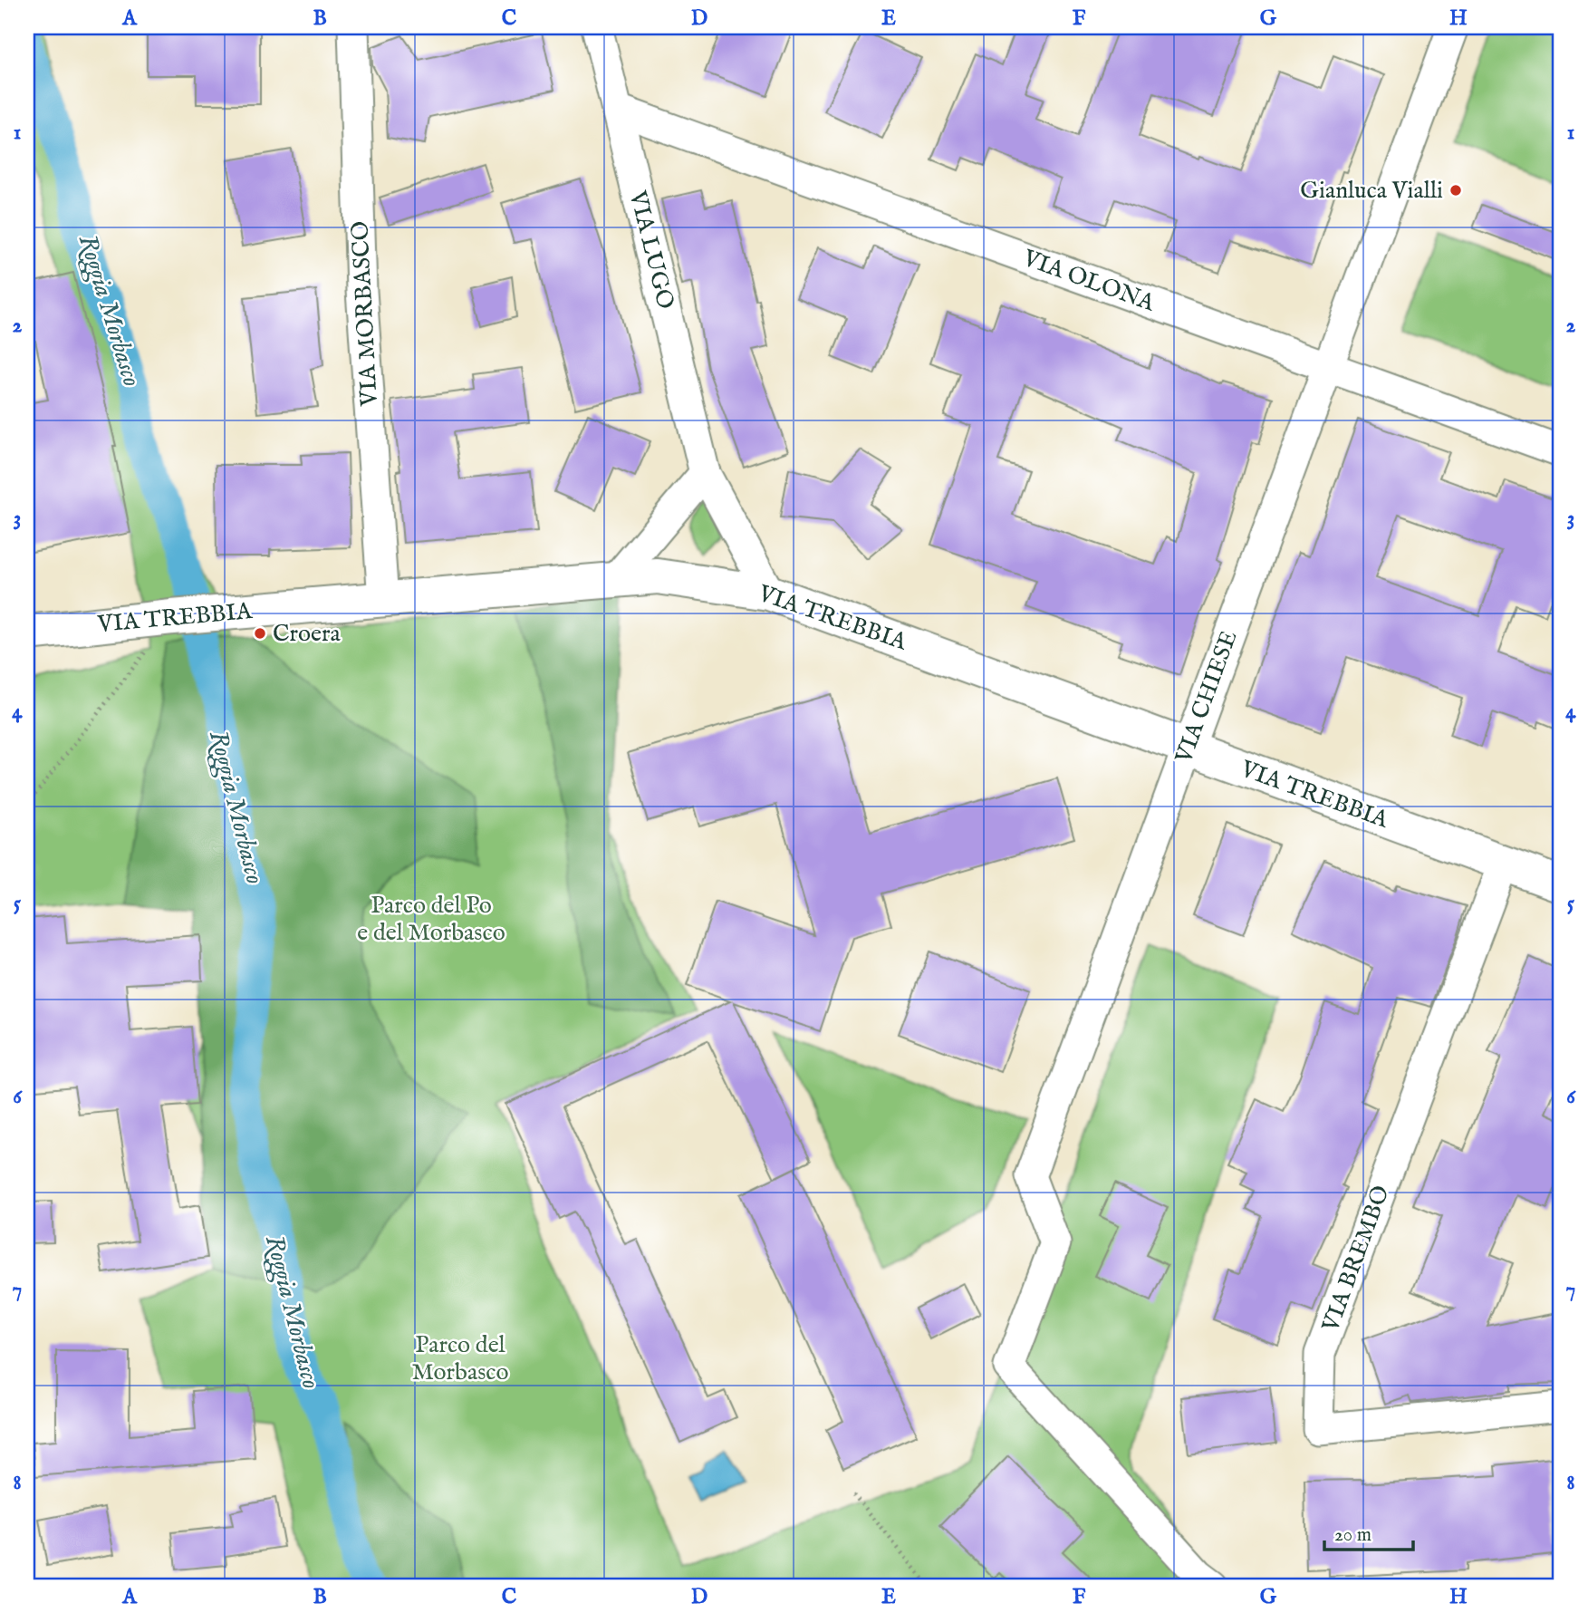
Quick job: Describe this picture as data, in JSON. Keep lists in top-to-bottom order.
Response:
{
  "streets": {
    "street": [
      "VIA LUGO",
      "VIA OLONA",
      "VIA MORBASCO",
      "VIA TREBBIA",
      "VIA CHIESE",
      "VIA BREMBO"
    ]
  },
  "crossings": [
    ["VIA LUGO", "VIA OLONA"],
    ["VIA LUGO", "VIA TREBBIA"],
    ["VIA OLONA", "VIA CHIESE"],
    ["VIA MORBASCO", "VIA TREBBIA"],
    ["VIA TREBBIA", "VIA CHIESE"],
    ["VIA TREBBIA", "VIA BREMBO"]
  ],
  "water": ["Roggia Morbasco"],
  "parks": ["Parco del Po e del Morbasco", "Parco del Morbasco"],
  "places": ["Gianluca Vialli", "Croera"],
  "scale_bar": "20 m",
  "grid": {
    "columns": [
      "A",
      "B",
      "C",
      "D",
      "E",
      "F",
      "G",
      "H"
    ],
    "rows": [
      "1",
      "2",
      "3",
      "4",
      "5",
      "6",
      "7",
      "8"
    ]
  }
}
